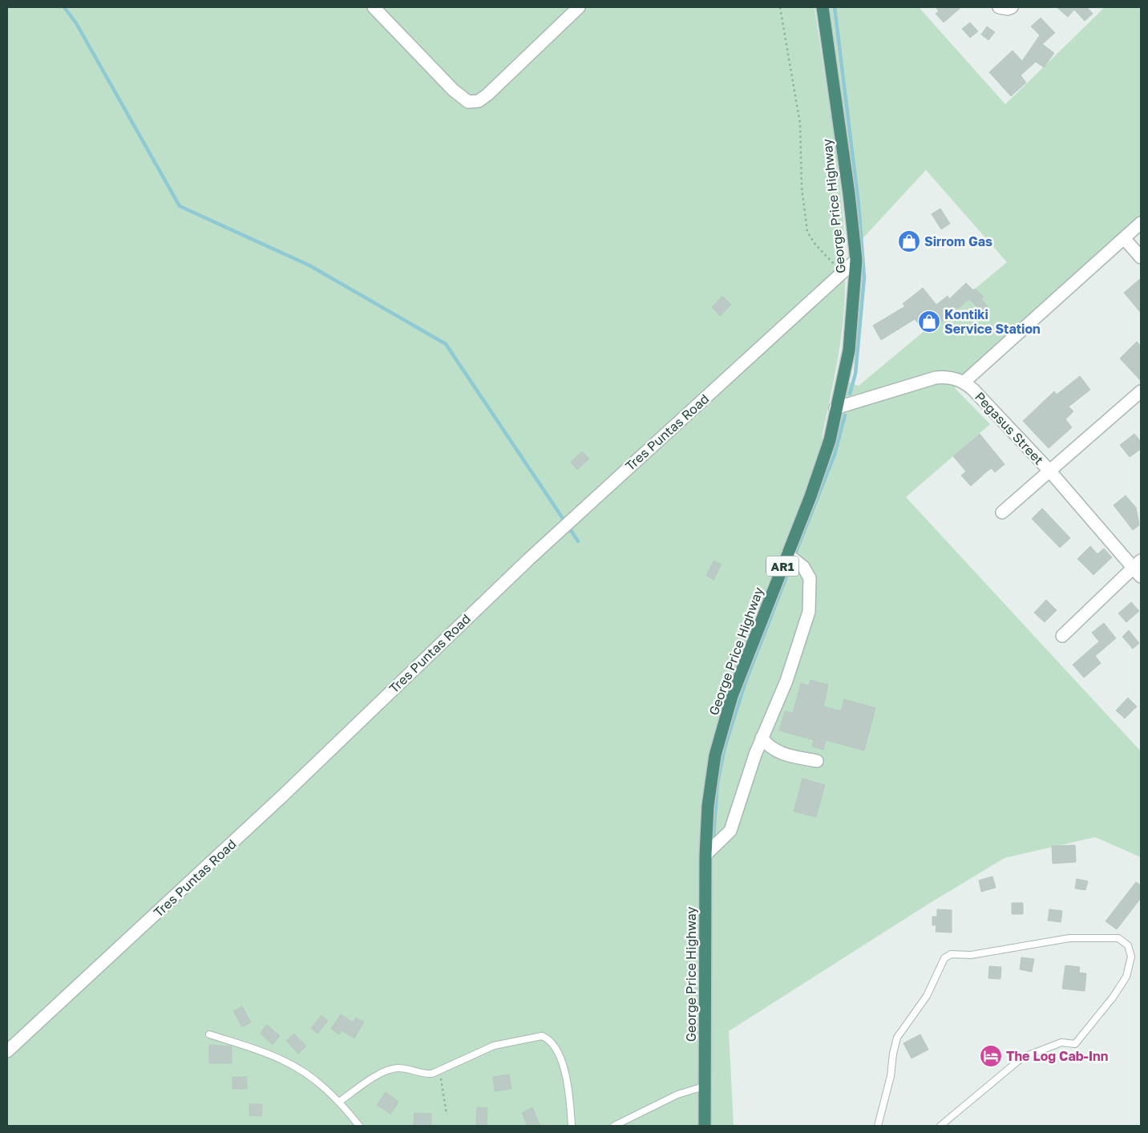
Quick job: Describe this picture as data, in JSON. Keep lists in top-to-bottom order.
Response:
{
  "streets": {
    "highway": ["George Price Highway", "AR1"],
    "street": ["Pegasus Street", "Tres Puntas Road"]
  },
  "crossings": [
    ["George Price Highway", "Pegasus Street"],
    ["George Price Highway", "Tres Puntas Road"]
  ],
  "places": {
    "shop": ["Sirrom Gas", "Kontiki Service Station"],
    "hotel": ["The Log Cab-Inn"]
  }
}
